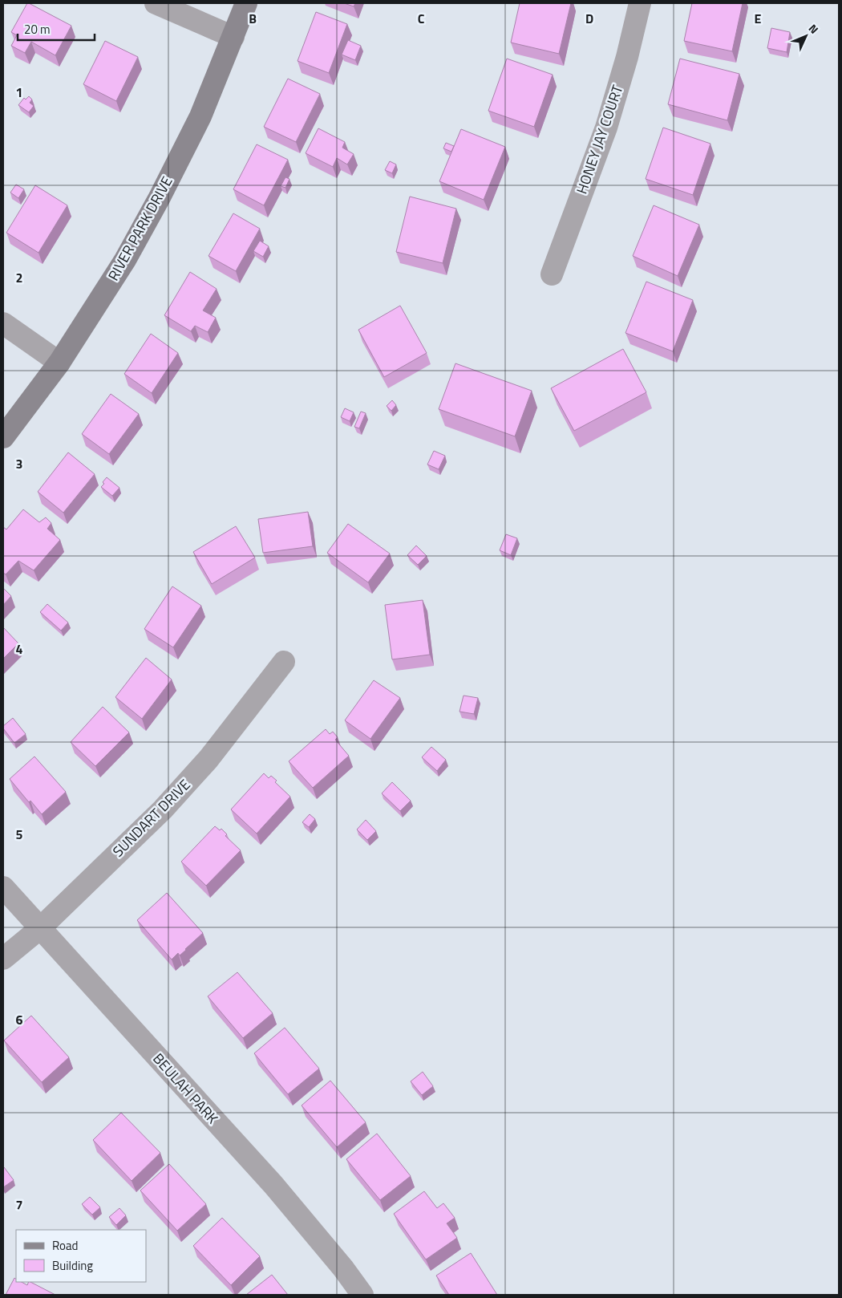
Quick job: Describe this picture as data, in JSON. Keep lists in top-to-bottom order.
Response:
{
  "streets": {
    "street": [
      "HONEY JAY COURT",
      "RIVER PARK DRIVE",
      "SUNDART DRIVE",
      "BEULAH PARK"
    ]
  },
  "crossings": [
    ["SUNDART DRIVE", "BEULAH PARK"]
  ],
  "legend": ["Road", "Building"],
  "scale_bar": "20 m",
  "north": "top right",
  "grid": {
    "columns": [
      "B",
      "C",
      "D",
      "E"
    ],
    "rows": [
      "1",
      "2",
      "3",
      "4",
      "5",
      "6",
      "7"
    ]
  }
}
